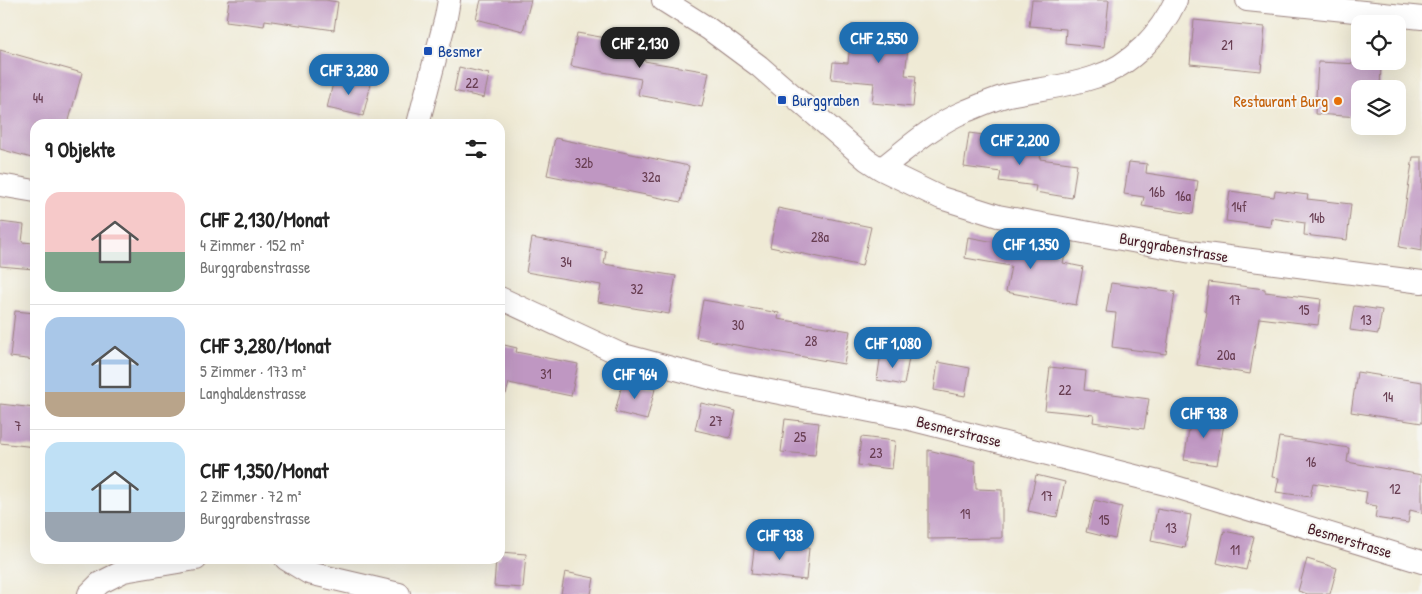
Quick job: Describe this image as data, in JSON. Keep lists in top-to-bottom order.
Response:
{
  "streets": {
    "street": ["Burggrabenstrasse", "Besmerstrasse"]
  },
  "places": {
    "transit": ["Besmer", "Burggraben"],
    "other": ["Restaurant Burg"]
  },
  "house_numbers": [
    "21",
    "22",
    "44",
    "32b",
    "32a",
    "16b",
    "16a",
    "14f",
    "14b",
    "28a",
    "34",
    "32",
    "17",
    "15",
    "13",
    "30",
    "28",
    "20a",
    "31",
    "22",
    "14",
    "27",
    "7",
    "25",
    "23",
    "16",
    "12",
    "17",
    "19",
    "15",
    "13",
    "11"
  ],
  "page": {
    "price": [
      "CHF 2,550",
      "CHF 2,130",
      "CHF 3,280",
      "CHF 2,200",
      "CHF 1,350",
      "CHF 1,080",
      "CHF 964",
      "CHF 938",
      "CHF 938"
    ],
    "heading": "9 Objekte",
    "list": [
      {
        "name": "CHF 2,130/Monat",
        "note": "4 Zimmer · 152 m² · Burggrabenstrasse"
      },
      {
        "name": "CHF 3,280/Monat",
        "note": "5 Zimmer · 173 m² · Langhaldenstrasse"
      },
      {
        "name": "CHF 1,350/Monat",
        "note": "2 Zimmer · 72 m² · Burggrabenstrasse"
      }
    ]
  }
}
